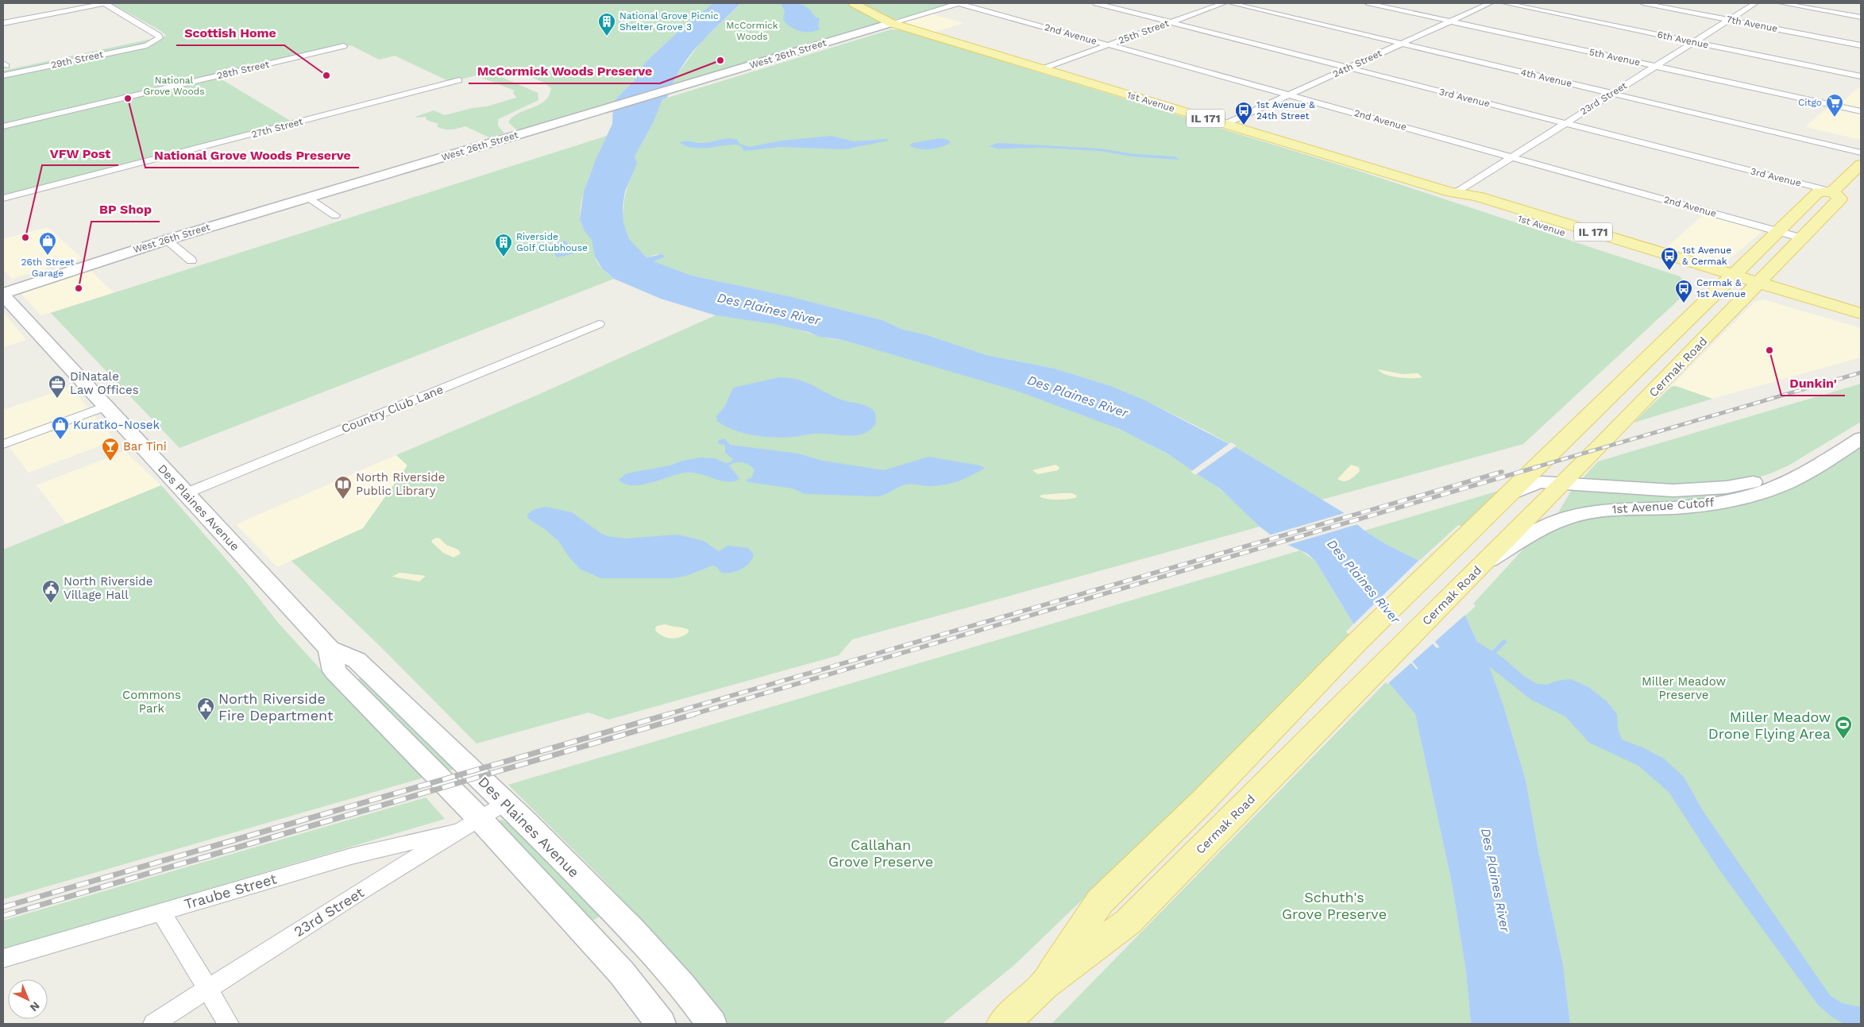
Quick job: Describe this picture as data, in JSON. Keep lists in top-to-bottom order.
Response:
{
  "streets": {
    "main road": [
      "West 26th Street",
      "1st Avenue",
      "IL 171",
      "Cermak Road",
      "1st Avenue Cutoff",
      "Des Plaines Avenue"
    ],
    "street": [
      "7th Avenue",
      "25th Street",
      "2nd Avenue",
      "6th Avenue",
      "5th Avenue",
      "29th Street",
      "24th Street",
      "28th Street",
      "4th Avenue",
      "3rd Avenue",
      "23rd Street",
      "27th Street",
      "Country Club Lane",
      "Traube Street"
    ]
  },
  "crossings": [
    ["7th Avenue", "23rd Street"],
    ["25th Street", "2nd Avenue"],
    ["25th Street", "3rd Avenue"],
    ["25th Street", "1st Avenue"],
    ["2nd Avenue", "West 26th Street"],
    ["2nd Avenue", "24th Street"],
    ["2nd Avenue", "23rd Street"],
    ["2nd Avenue", "Cermak Road"],
    ["6th Avenue", "23rd Street"],
    ["West 26th Street", "1st Avenue"],
    ["West 26th Street", "Des Plaines Avenue"],
    ["5th Avenue", "24th Street"],
    ["5th Avenue", "23rd Street"],
    ["24th Street", "4th Avenue"],
    ["24th Street", "3rd Avenue"],
    ["24th Street", "1st Avenue"],
    ["4th Avenue", "23rd Street"],
    ["3rd Avenue", "23rd Street"],
    ["3rd Avenue", "Cermak Road"],
    ["23rd Street", "1st Avenue"],
    ["23rd Street", "Des Plaines Avenue"],
    ["23rd Street", "Traube Street"],
    ["1st Avenue", "Cermak Road"],
    ["Cermak Road", "1st Avenue Cutoff"],
    ["Country Club Lane", "Des Plaines Avenue"]
  ],
  "water": ["Des Plaines River"],
  "parks": [
    "McCormick Woods",
    "National Grove Woods",
    "Miller Meadow Preserve",
    "Commons Park",
    "Callahan Grove Preserve",
    "Schuth's Grove Preserve"
  ],
  "places": {
    "building": ["National Grove Picnic Shelter Grove 3", "Riverside Golf Clubhouse"],
    "other": [
      "McCormick Woods Preserve",
      "Scottish Home",
      "National Grove Woods Preserve",
      "VFW Post",
      "BP Shop",
      "Dunkin'"
    ],
    "supermarket": ["Citgo"],
    "bus stop": ["1st Avenue & 24th Street", "1st Avenue & Cermak", "Cermak & 1st Avenue"],
    "shop": ["26th Street Garage", "Kuratko-Nosek"],
    "office": ["DiNatale Law Offices"],
    "bar": ["Bar Tini"],
    "library": ["North Riverside Public Library"],
    "public building": ["North Riverside Village Hall", "North Riverside Fire Department"],
    "sports": ["Miller Meadow Drone Flying Area"]
  },
  "north": "bottom right"
}
